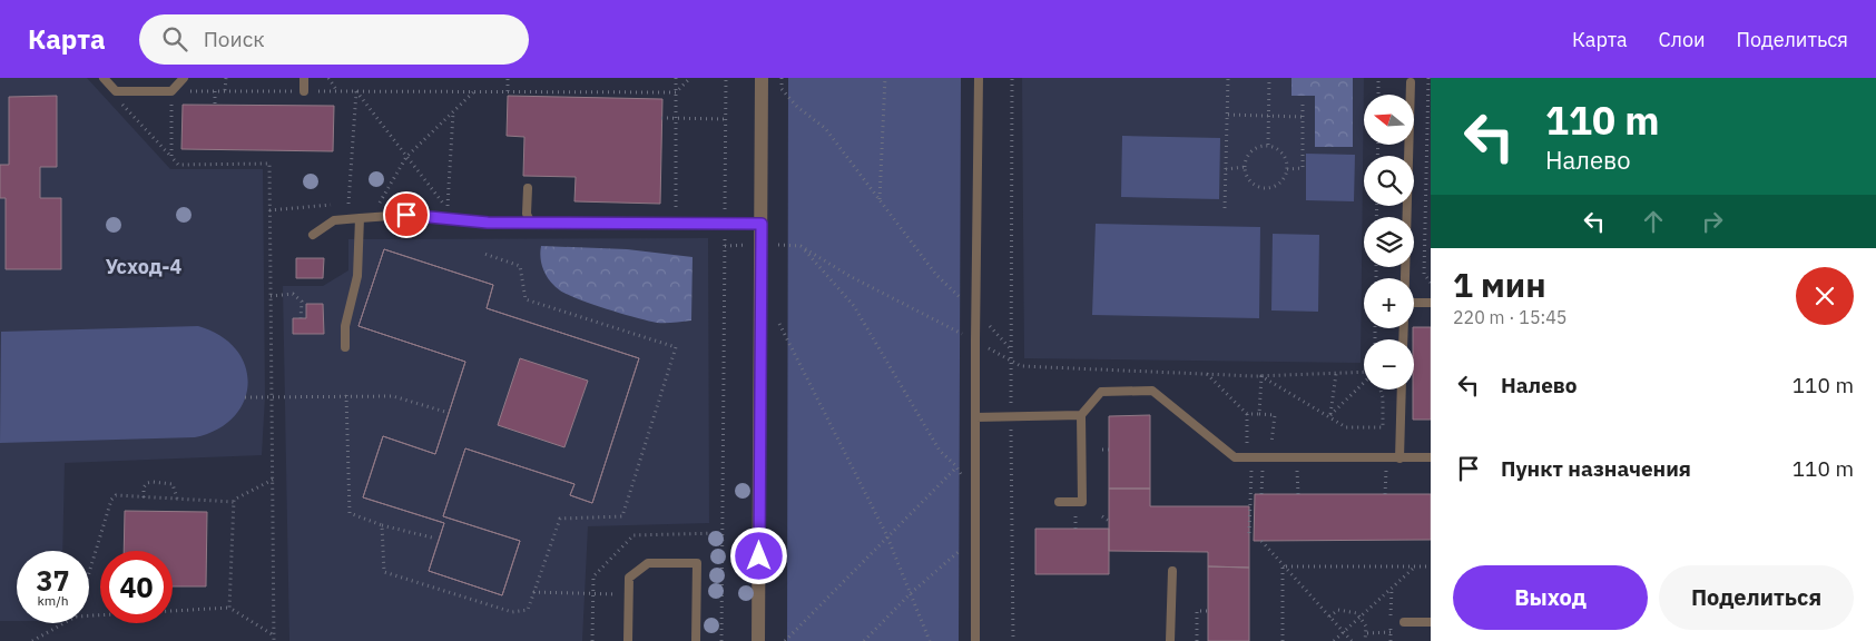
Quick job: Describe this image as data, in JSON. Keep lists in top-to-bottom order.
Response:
{
  "districts": ["Усход-4"],
  "north": "left",
  "page": {
    "header": "Карта",
    "search": "Поиск",
    "nav": ["Карта", "Слои", "Поделиться"],
    "turn": ["110 m", "Налево"],
    "map_buttons": ["+", "−"],
    "heading": ["1 мин", "220 m · 15:45"],
    "list": [
      {
        "name": "Налево",
        "value": "110 m"
      },
      {
        "name": "Пункт назначения",
        "value": "110 m"
      }
    ],
    "speed": "37 km/h",
    "limit": "40",
    "buttons": ["Выход", "Поделиться"]
  }
}
